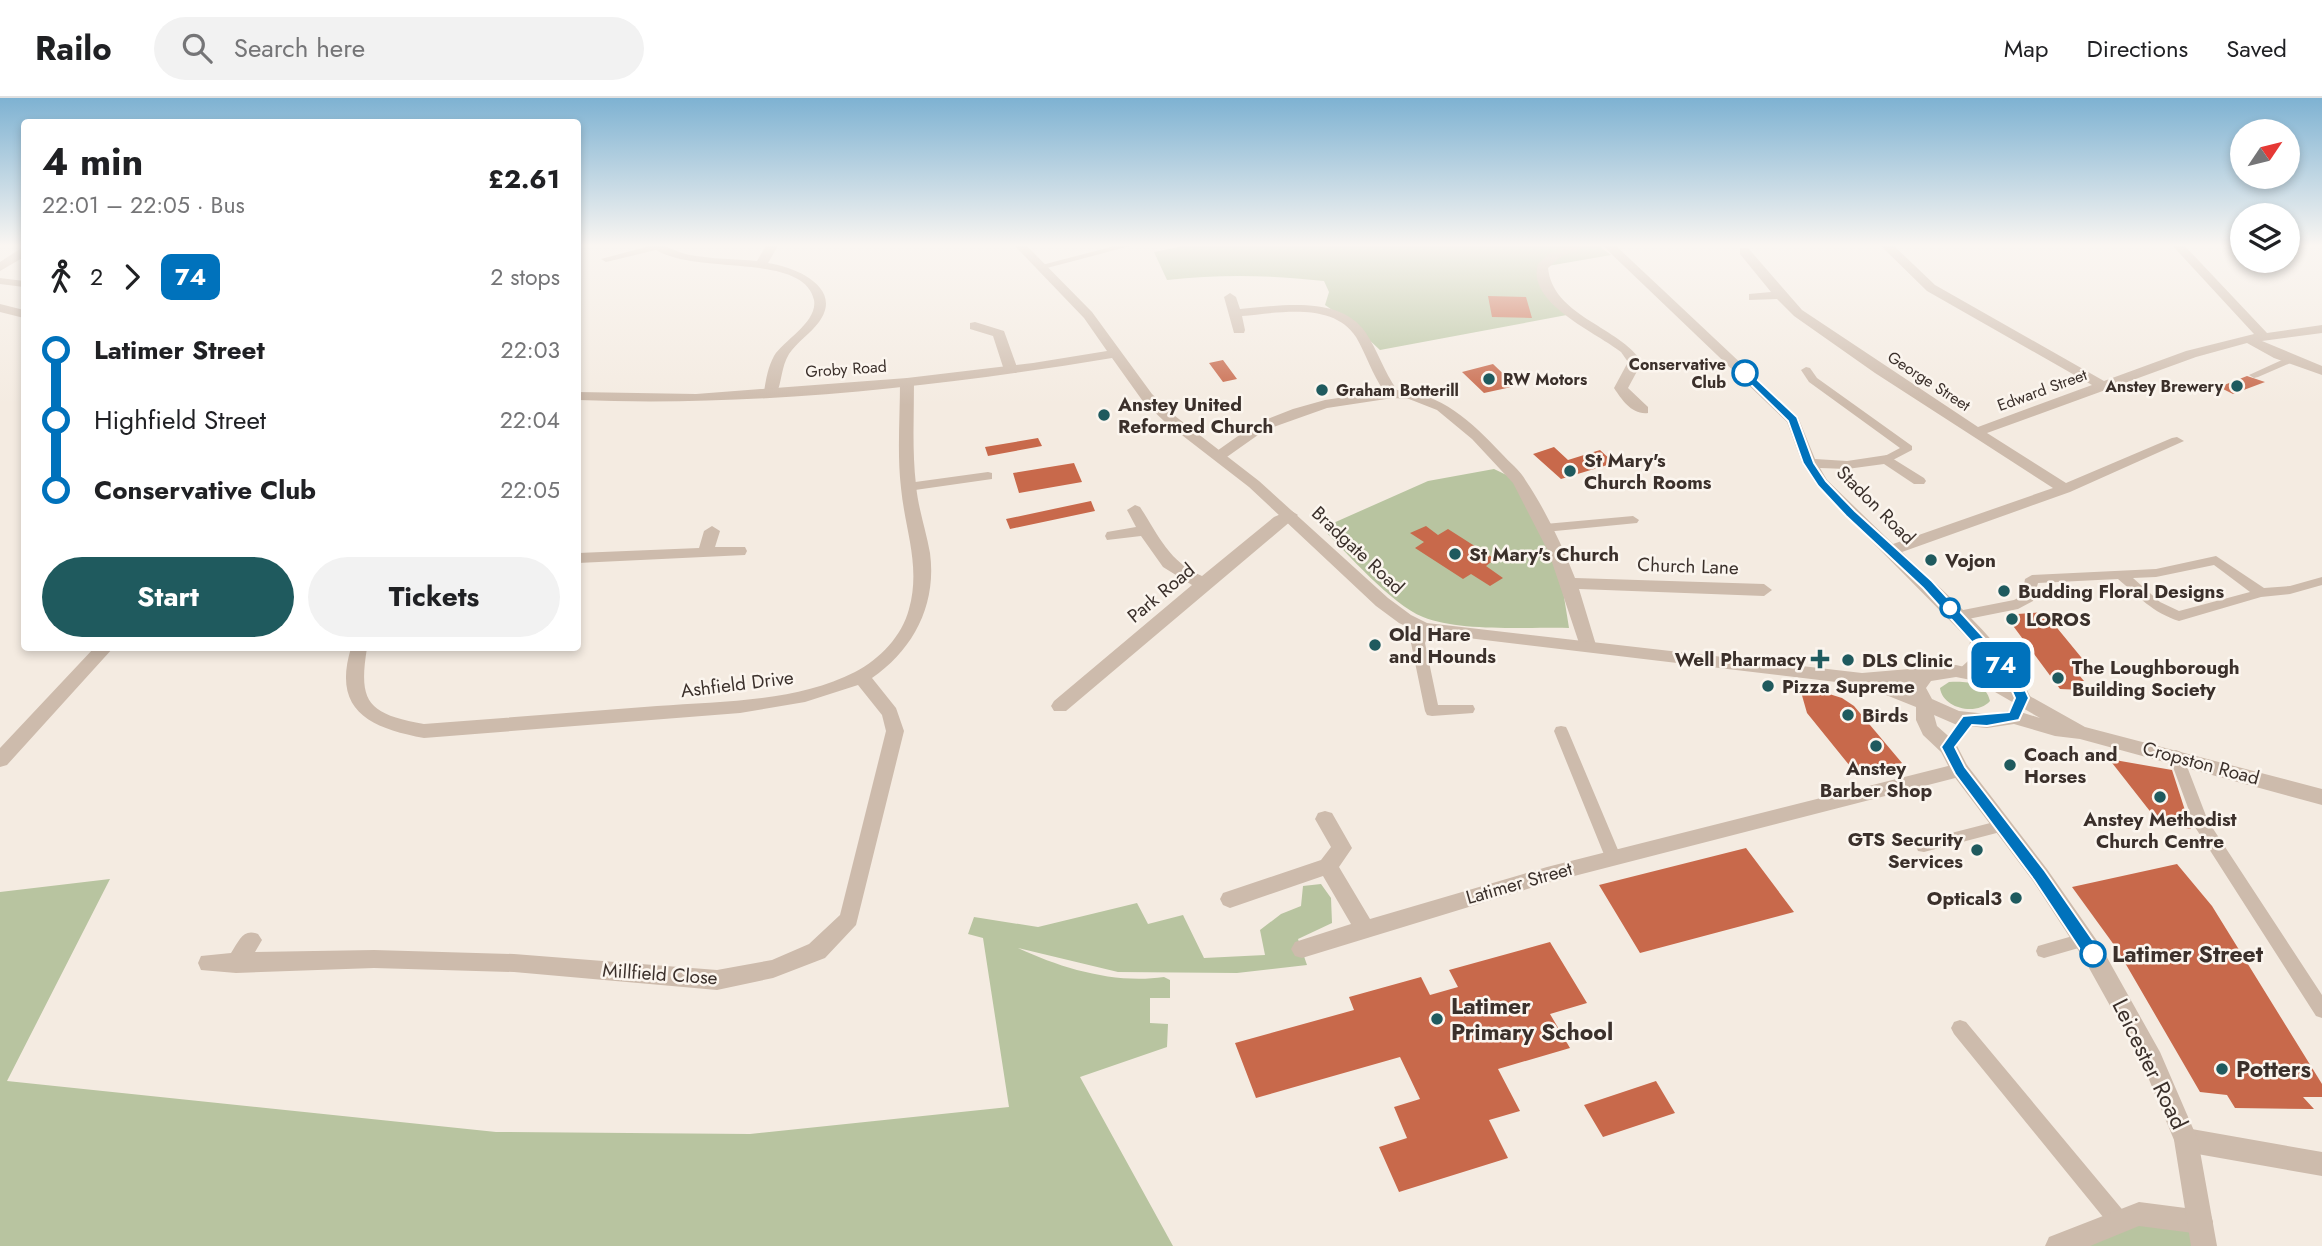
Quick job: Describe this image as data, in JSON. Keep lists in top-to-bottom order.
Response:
{
  "streets": {
    "street": [
      "Groby Road",
      "George Street",
      "Edward Street",
      "Stadon Road",
      "Bradgate Road",
      "Church Lane",
      "Park Road",
      "Ashfield Drive",
      "Cropston Road",
      "Latimer Street",
      "Millfield Close",
      "Leicester Road"
    ]
  },
  "crossings": [
    ["Groby Road", "Bradgate Road"],
    ["Groby Road", "Ashfield Drive"],
    ["George Street", "Edward Street"],
    ["Stadon Road", "Cropston Road"],
    ["Bradgate Road", "Park Road"],
    ["Bradgate Road", "Cropston Road"],
    ["Bradgate Road", "Leicester Road"],
    ["Ashfield Drive", "Millfield Close"],
    ["Latimer Street", "Leicester Road"]
  ],
  "places": {
    "other": [
      "Conservative Club",
      "RW Motors",
      "Anstey Brewery",
      "Graham Botterill",
      "Anstey United Reformed Church",
      "St Mary's Church Rooms",
      "St Mary's Church",
      "Vojon",
      "Budding Floral Designs",
      "LOROS",
      "Old Hare and Hounds",
      "DLS Clinic",
      "The Loughborough Building Society",
      "Pizza Supreme",
      "Birds",
      "Anstey Barber Shop",
      "Coach and Horses",
      "Anstey Methodist Church Centre",
      "GTS Security Services",
      "Optical3",
      "Latimer Street",
      "Latimer Primary School",
      "Potters"
    ],
    "health": ["Well Pharmacy"]
  },
  "lines": ["bus line 74"],
  "north": "top right",
  "page": {
    "header": "Railo",
    "search": "Search here",
    "nav": ["Map", "Directions", "Saved"],
    "on_map": "74",
    "heading": ["4 min", "22:01 – 22:05 · Bus", "£2.61"],
    "legs": ["2", "74", "2 stops"],
    "list": [
      {
        "name": "Latimer Street",
        "value": "22:03"
      },
      {
        "name": "Highfield Street",
        "value": "22:04"
      },
      {
        "name": "Conservative Club",
        "value": "22:05"
      }
    ],
    "buttons": ["Start", "Tickets"]
  }
}
